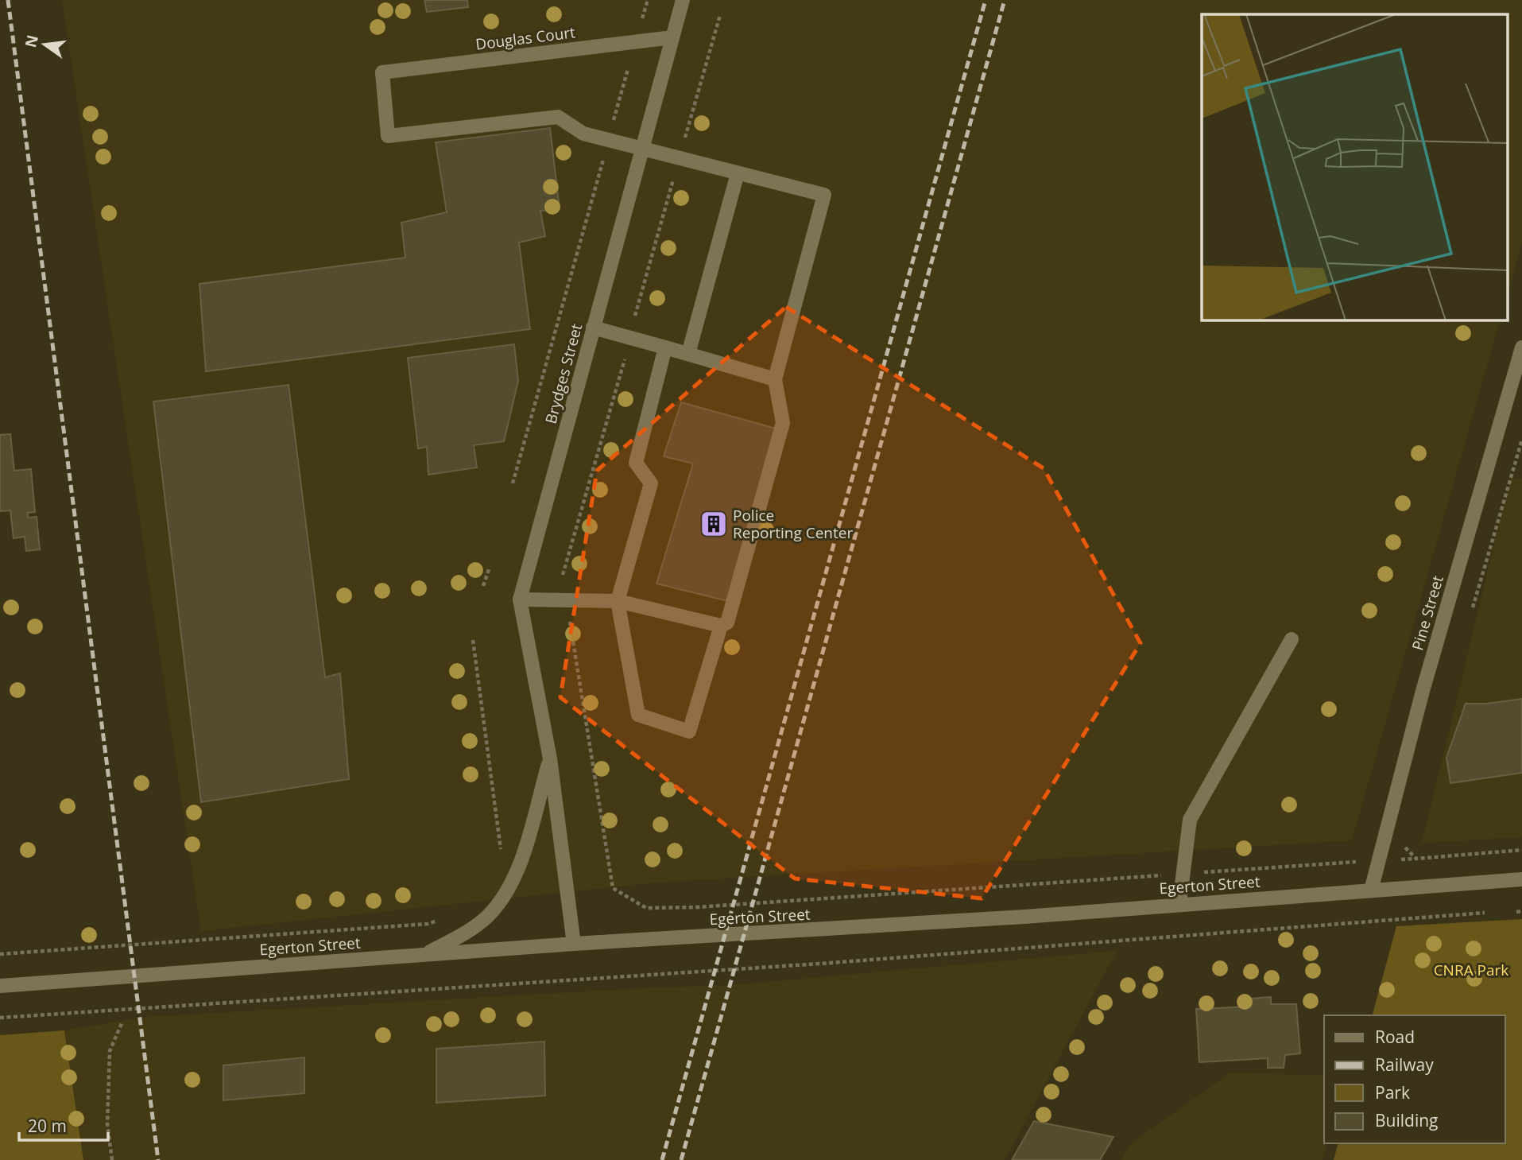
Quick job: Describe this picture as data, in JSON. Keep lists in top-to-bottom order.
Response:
{
  "streets": {
    "street": [
      "Douglas Court",
      "Brydges Street",
      "Pine Street",
      "Egerton Street"
    ]
  },
  "crossings": [
    ["Douglas Court", "Brydges Street"],
    ["Brydges Street", "Egerton Street"],
    ["Pine Street", "Egerton Street"]
  ],
  "parks": ["CNRA Park"],
  "places": {
    "building": ["Police Reporting Center"]
  },
  "legend": [
    "Road",
    "Railway",
    "Park",
    "Building"
  ],
  "scale_bar": "20 m",
  "north": "left"
}
